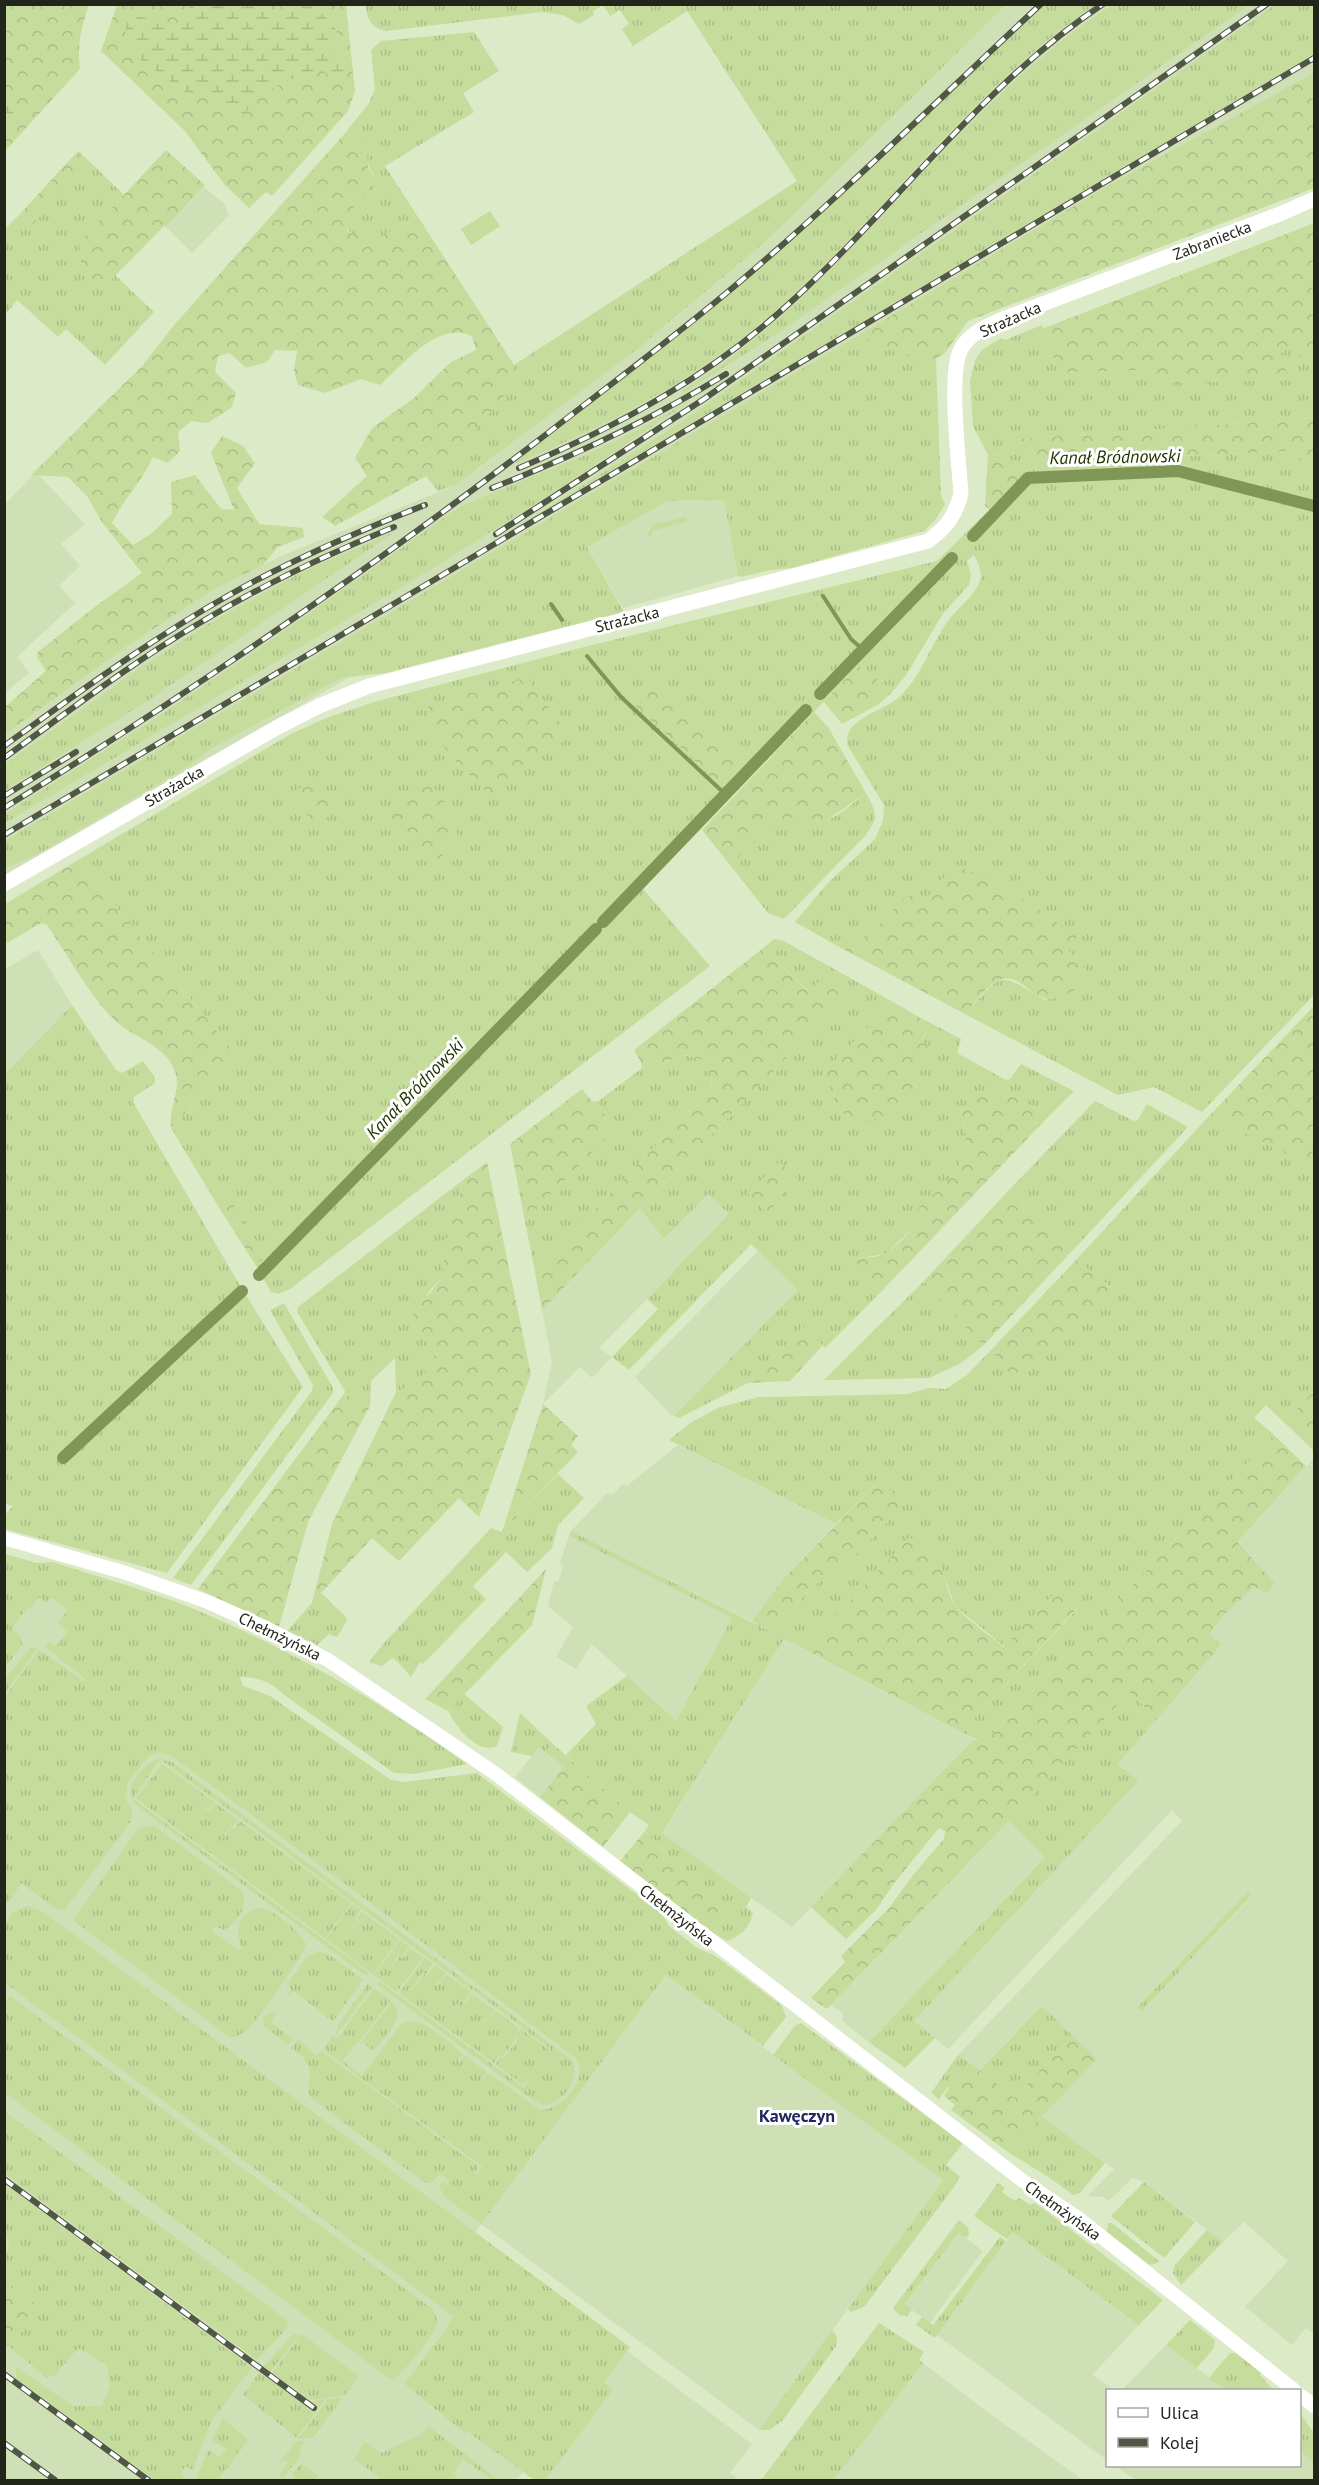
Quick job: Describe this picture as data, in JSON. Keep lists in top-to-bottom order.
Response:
{
  "streets": {
    "main road": ["Zabraniecka", "Strażacka"],
    "street": ["Chełmżyńska"]
  },
  "crossings": [
    ["Zabraniecka", "Strażacka"]
  ],
  "districts": ["Kawęczyn"],
  "water": ["Kanał Bródnowski"],
  "legend": ["Ulica", "Kolej"]
}
